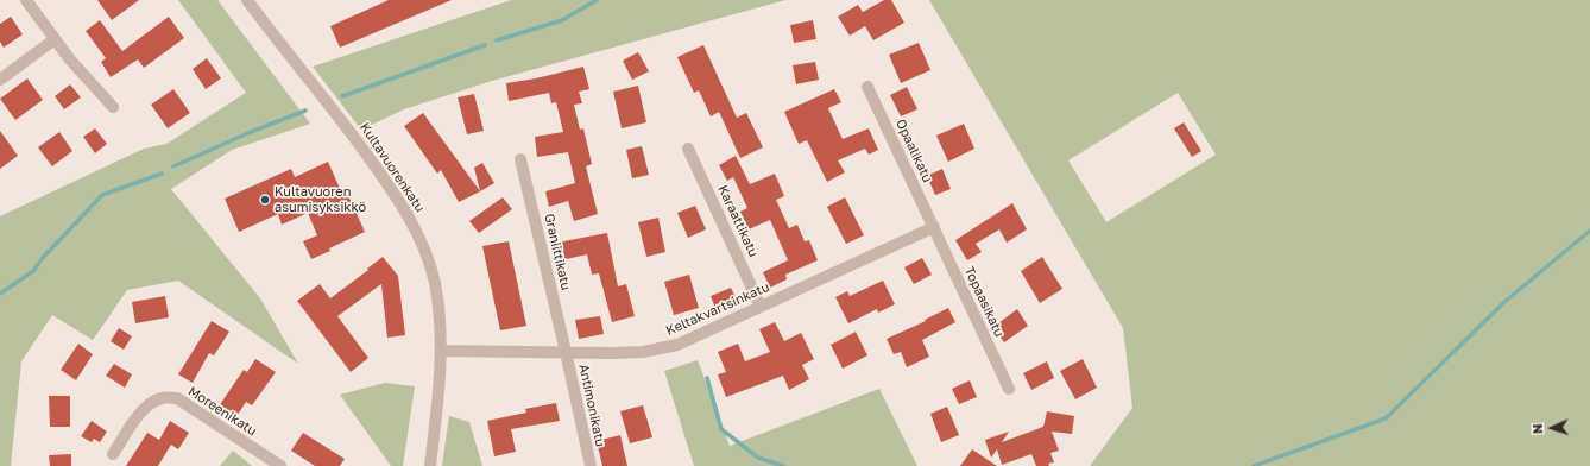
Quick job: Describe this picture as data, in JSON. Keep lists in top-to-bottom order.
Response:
{
  "streets": {
    "street": [
      "Opaalikatu",
      "Kultavuorenkatu",
      "Karaattikatu",
      "Graniittikatu",
      "Topaasikatu",
      "Keltakvartsinkatu",
      "Antimonikatu",
      "Moreenikatu"
    ]
  },
  "crossings": [
    ["Opaalikatu", "Topaasikatu"],
    ["Opaalikatu", "Keltakvartsinkatu"],
    ["Kultavuorenkatu", "Keltakvartsinkatu"],
    ["Karaattikatu", "Keltakvartsinkatu"],
    ["Graniittikatu", "Keltakvartsinkatu"],
    ["Graniittikatu", "Antimonikatu"],
    ["Topaasikatu", "Keltakvartsinkatu"],
    ["Keltakvartsinkatu", "Antimonikatu"]
  ],
  "places": ["Kultavuoren asumisyksikkö"],
  "north": "left"
}
